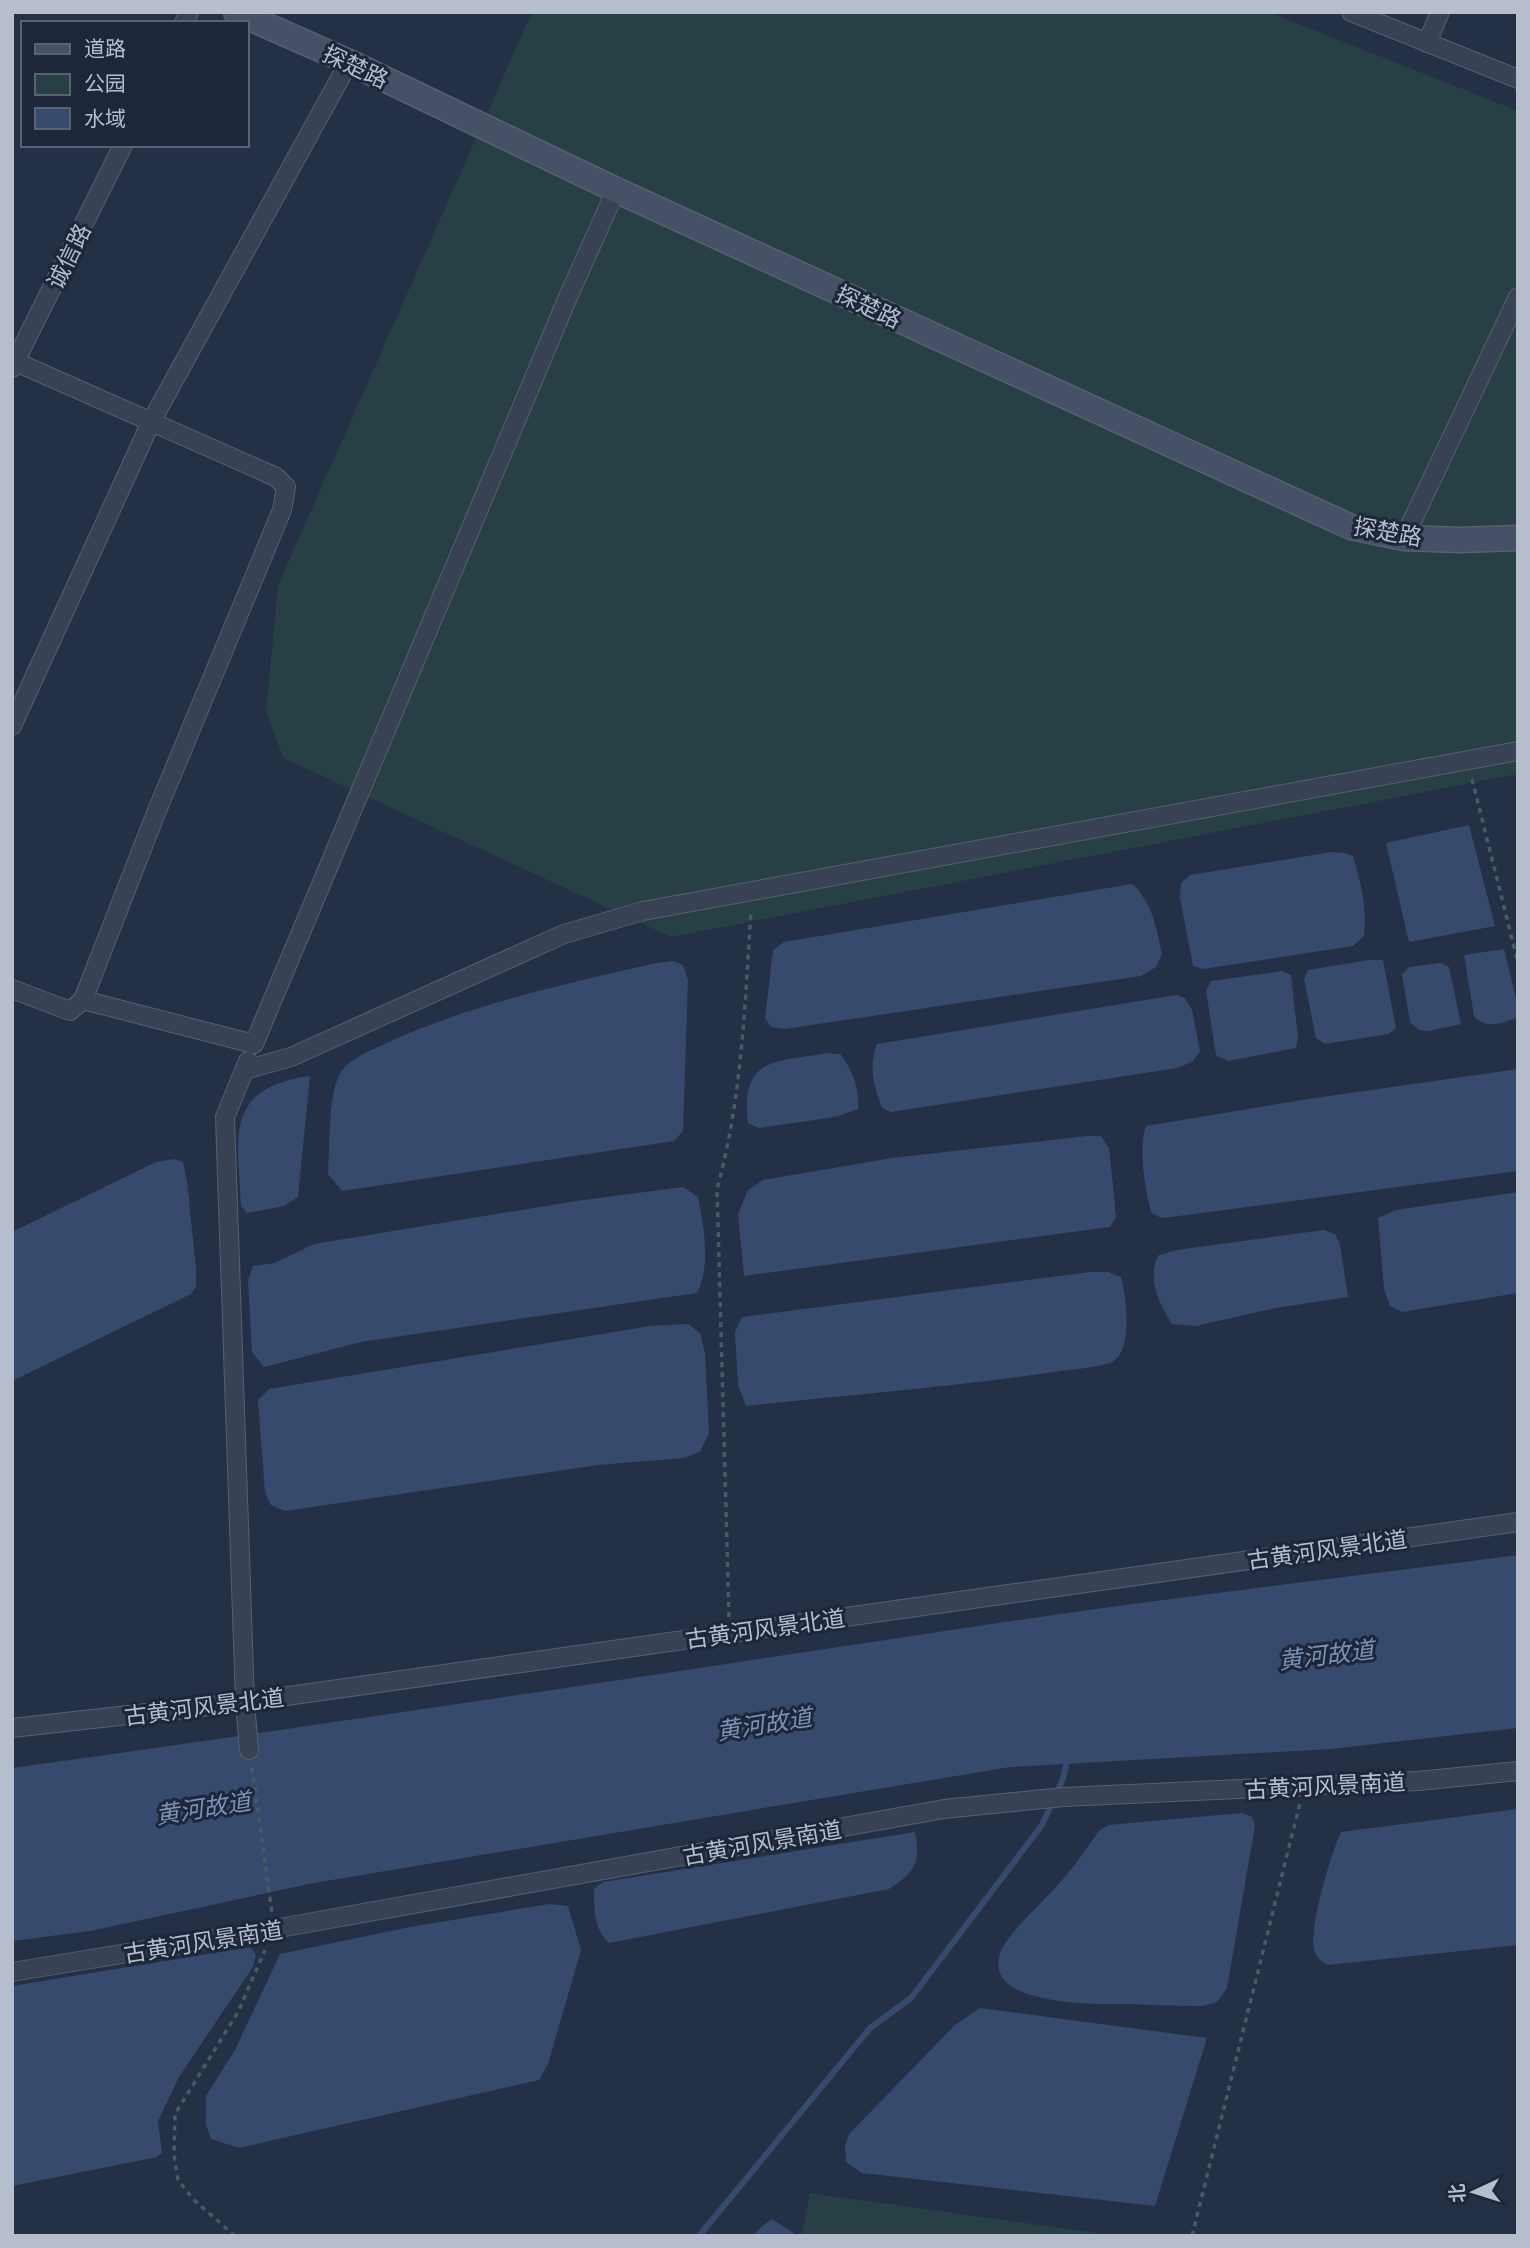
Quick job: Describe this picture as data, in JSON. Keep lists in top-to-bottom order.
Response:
{
  "streets": {
    "main road": ["探楚路"],
    "street": ["诚信路", "古黄河风景北道", "古黄河风景南道"]
  },
  "water": ["黄河故道"],
  "legend": ["道路", "公园", "水域"],
  "north": "left"
}
